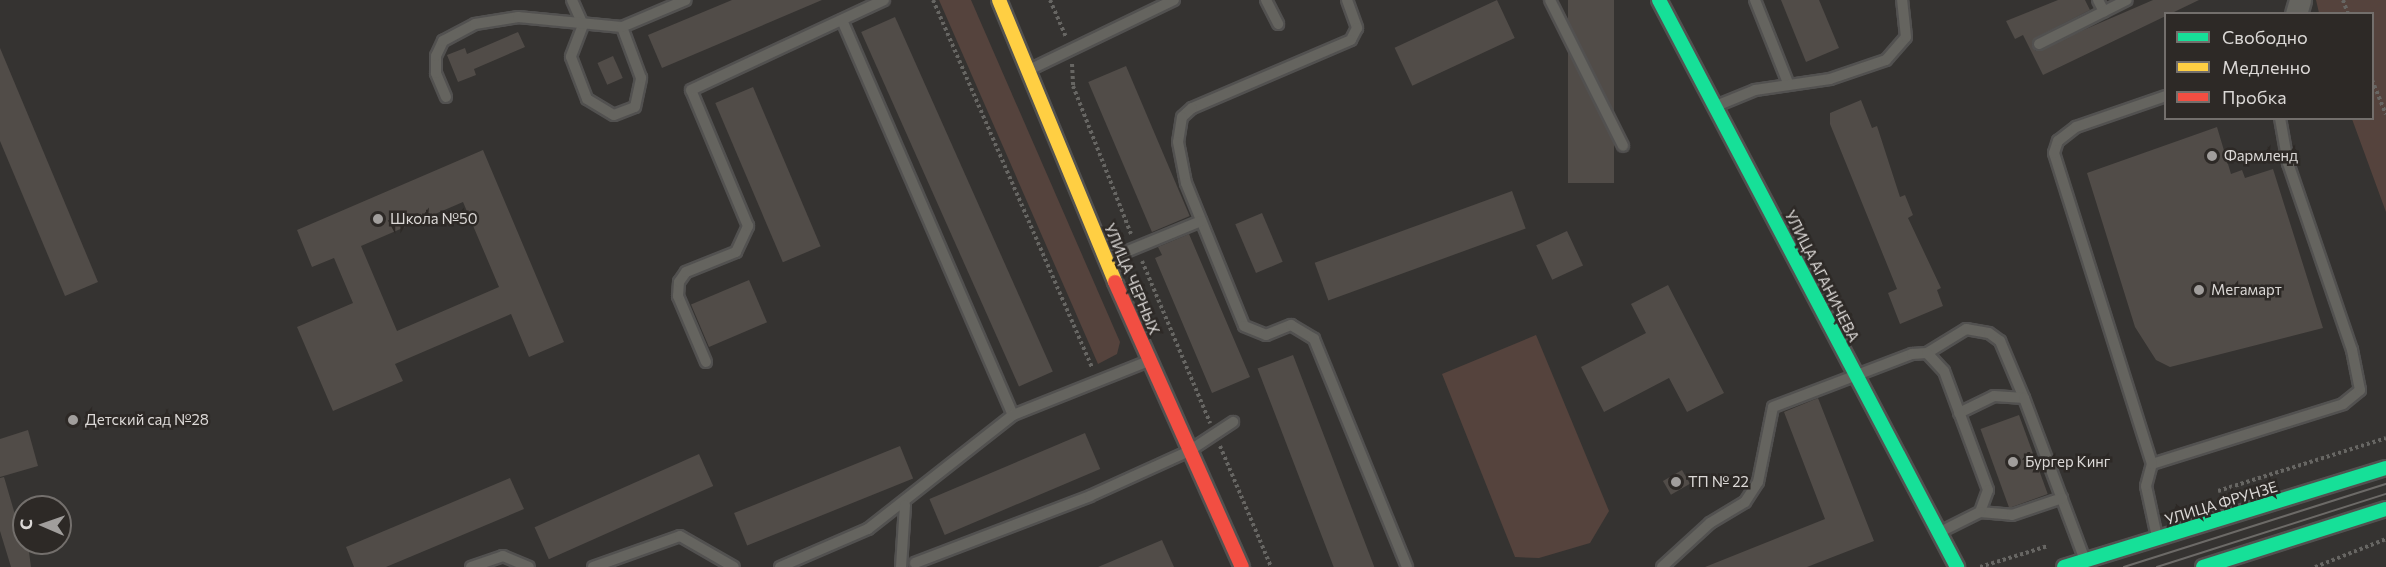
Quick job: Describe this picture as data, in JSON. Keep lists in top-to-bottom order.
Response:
{
  "streets": {
    "street": ["УЛИЦА АГАНИЧЕВА", "УЛИЦА ЧЕРНЫХ", "УЛИЦА ФРУНЗЕ"]
  },
  "places": [
    "Фармленд",
    "Школа №50",
    "Мегамарт",
    "Детский сад №28",
    "Бургер Кинг",
    "ТП № 22"
  ],
  "legend": ["Свободно", "Медленно", "Пробка"],
  "north": "left"
}
